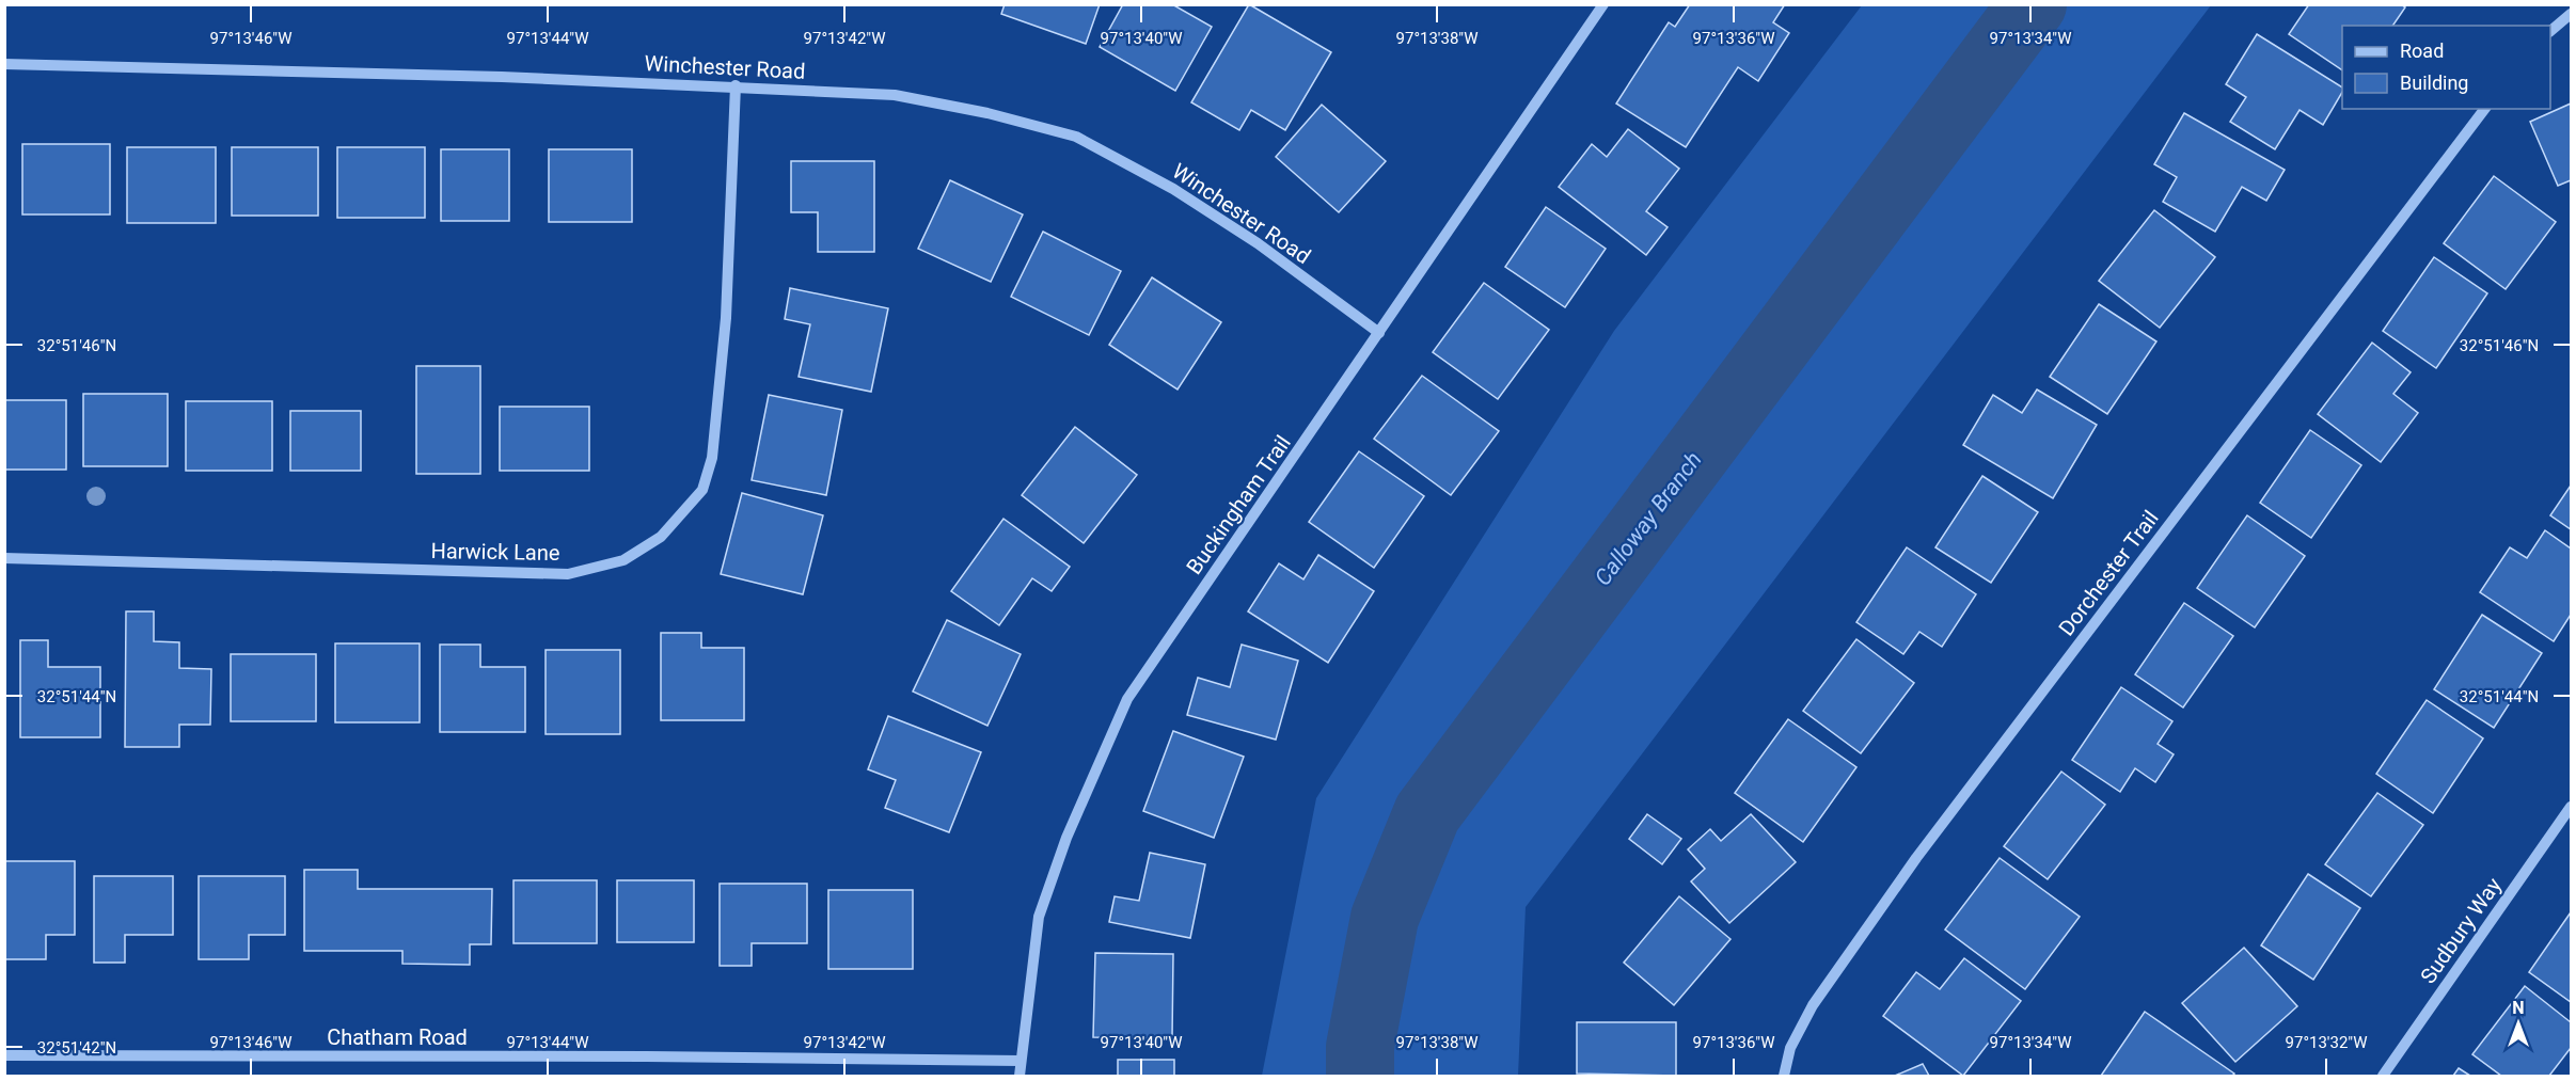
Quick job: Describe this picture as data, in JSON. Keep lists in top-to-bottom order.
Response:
{
  "streets": {
    "street": [
      "Winchester Road",
      "Buckingham Trail",
      "Harwick Lane",
      "Dorchester Trail",
      "Sudbury Way",
      "Chatham Road"
    ]
  },
  "crossings": [
    ["Winchester Road", "Buckingham Trail"],
    ["Winchester Road", "Harwick Lane"],
    ["Buckingham Trail", "Chatham Road"]
  ],
  "water": ["Calloway Branch"],
  "legend": ["Road", "Building"],
  "north": "top",
  "coordinates": [
    "97°13'46\"W",
    "97°13'44\"W",
    "97°13'42\"W",
    "97°13'40\"W",
    "97°13'38\"W",
    "97°13'36\"W",
    "97°13'34\"W",
    "32°51'46\"N",
    "32°51'44\"N",
    "97°13'32\"W",
    "32°51'42\"N"
  ]
}
